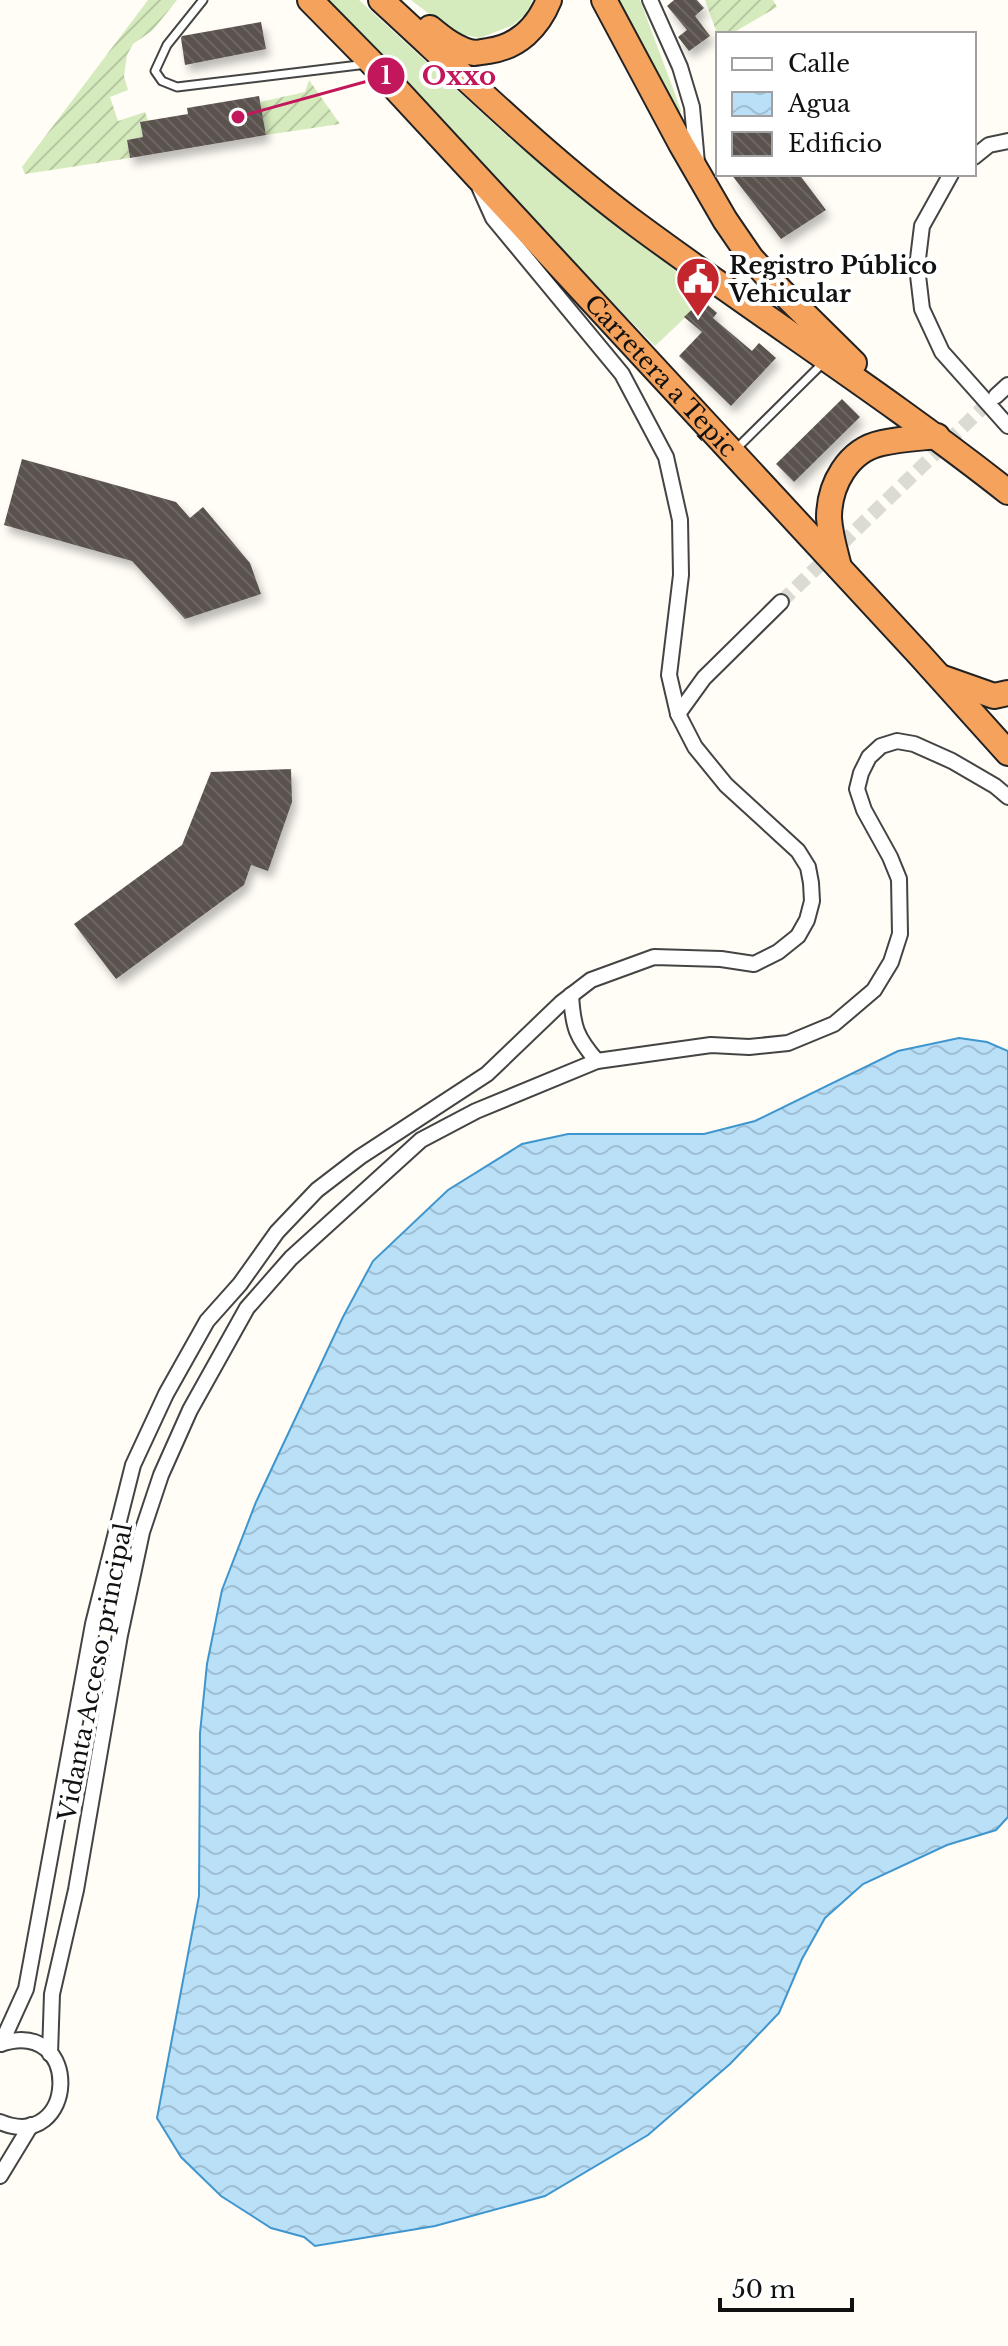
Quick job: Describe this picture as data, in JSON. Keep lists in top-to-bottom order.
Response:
{
  "streets": {
    "highway": ["Carretera a Tepic"],
    "street": ["Vidanta Acceso principal"]
  },
  "places": {
    "other": ["Oxxo"],
    "public building": ["Registro Público Vehicular"]
  },
  "legend": ["Calle", "Agua", "Edificio"],
  "scale_bar": "50 m"
}
